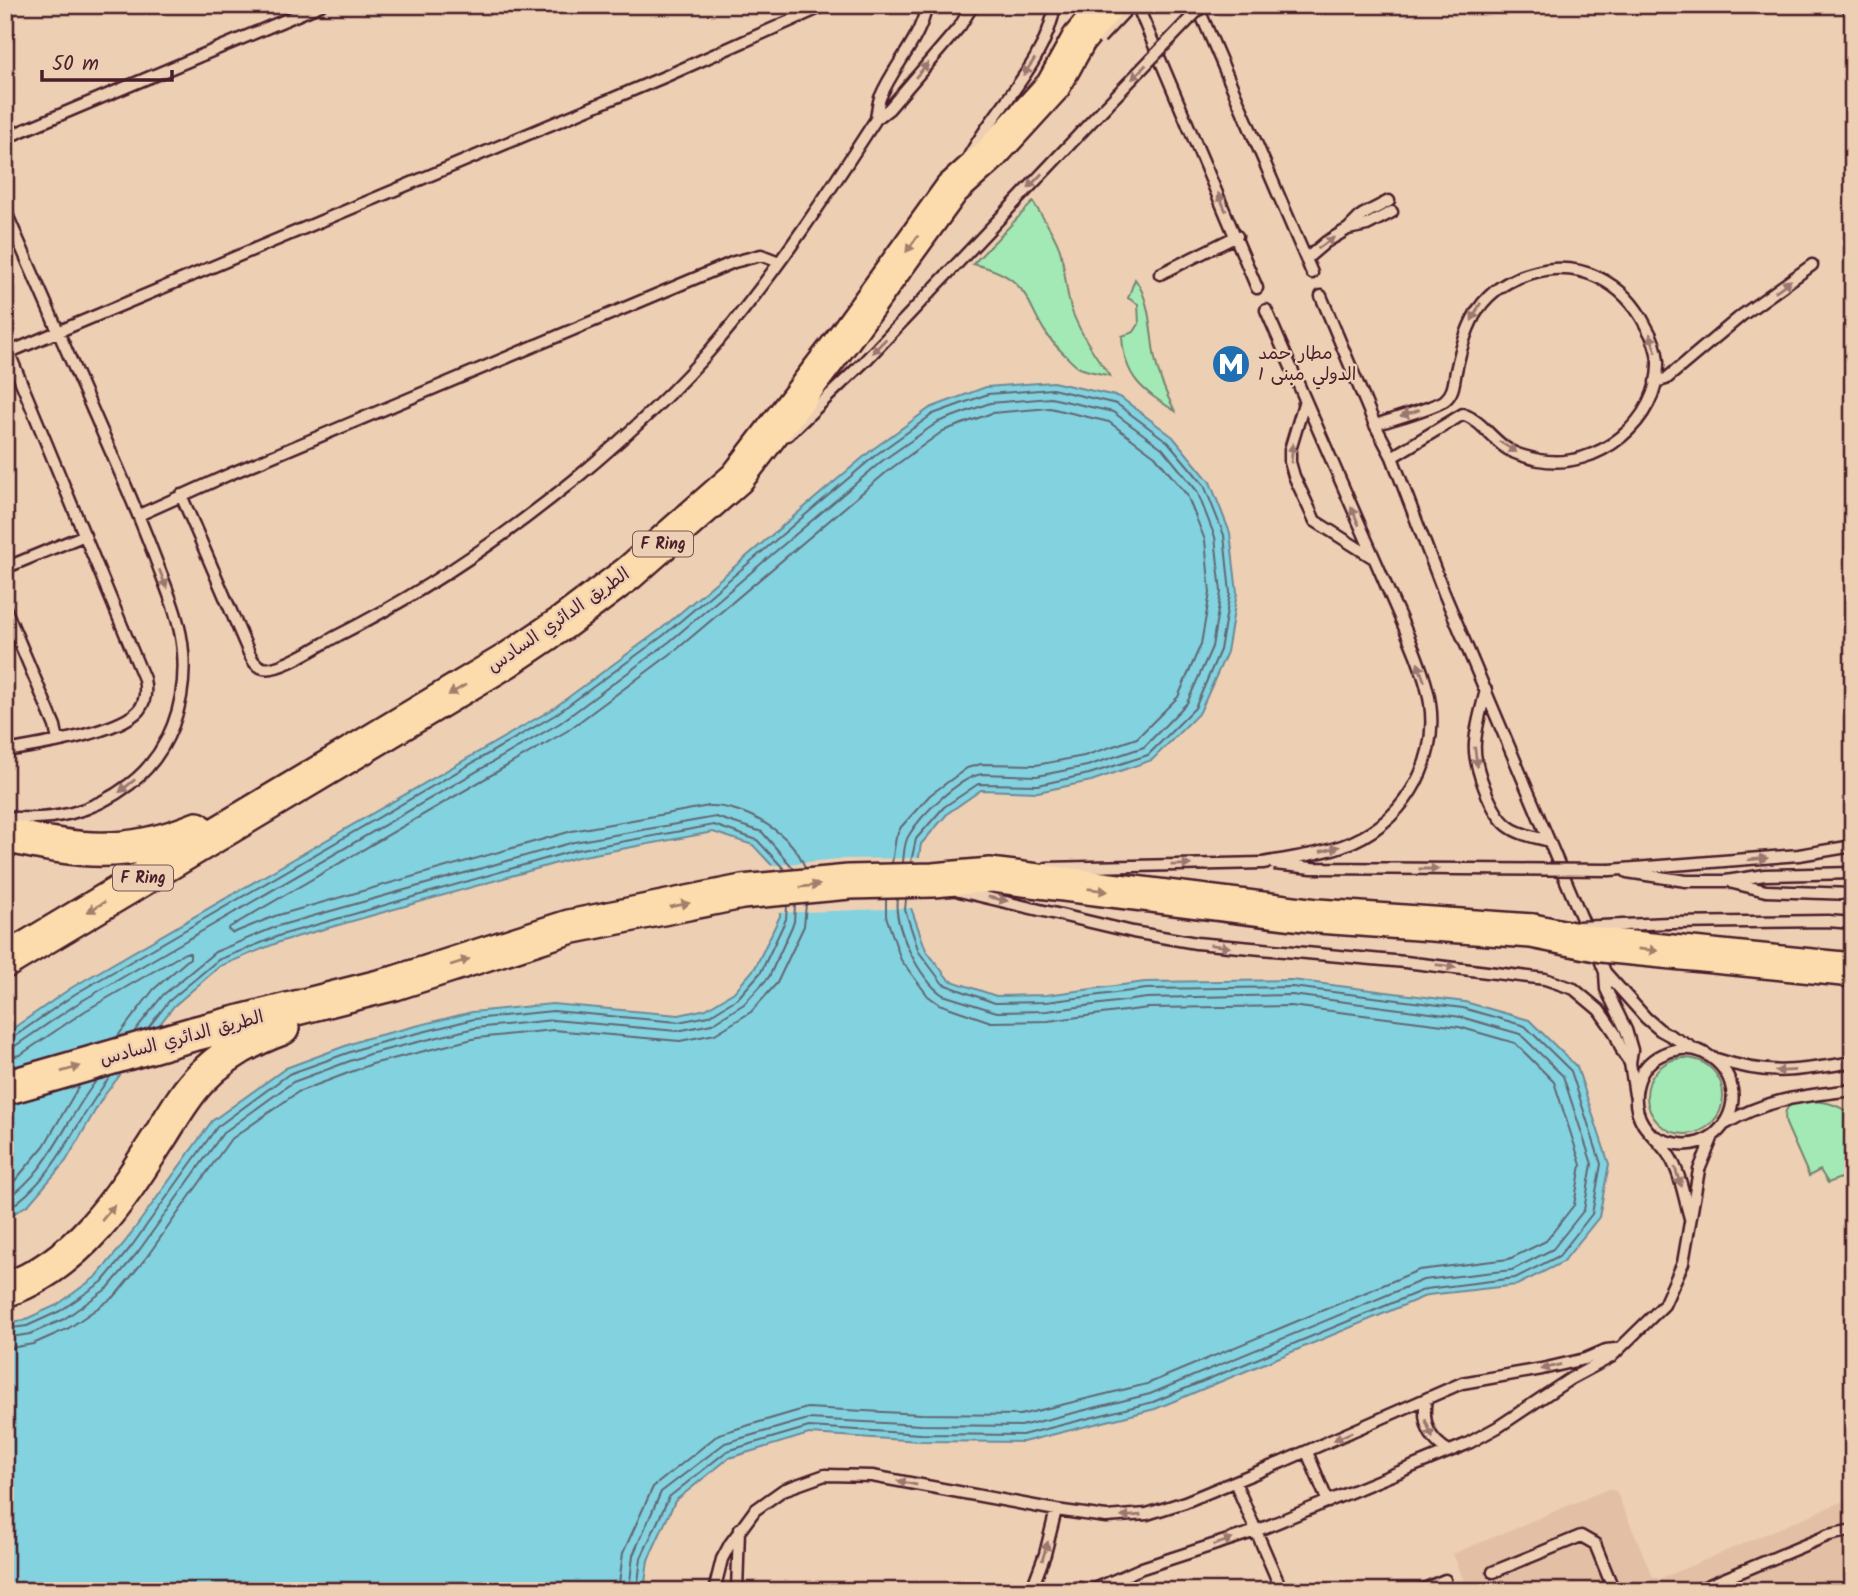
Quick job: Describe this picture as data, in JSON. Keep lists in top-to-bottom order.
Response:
{
  "streets": {
    "highway": ["F Ring", "الطريق الدائري السادس"]
  },
  "places": {
    "metro station": ["مطار حمد الدولي مبنى 1"]
  },
  "scale_bar": "50 m"
}
